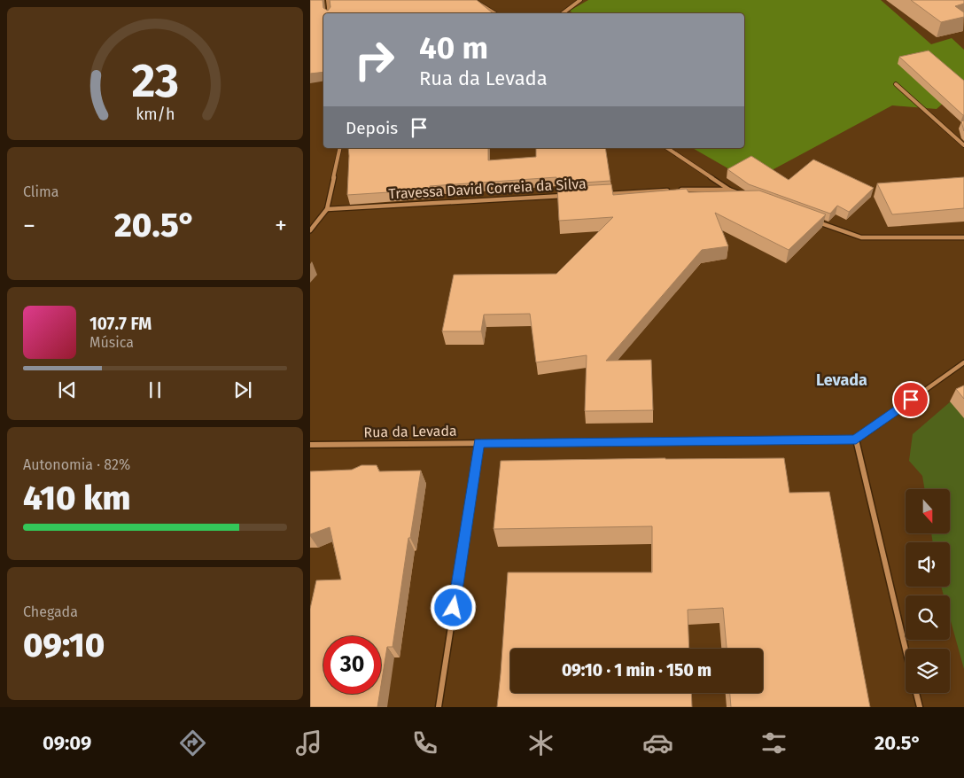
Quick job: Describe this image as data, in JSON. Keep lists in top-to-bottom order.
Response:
{
  "streets": {
    "street": ["Travessa David Correia da Silva", "Rua da Levada"]
  },
  "districts": ["Levada"],
  "north": "bottom",
  "page": {
    "turn": ["40 m", "Rua da Levada"],
    "then": "Depois",
    "tile": [
      "Clima",
      ["Autonomia · 82%", "410 km"],
      ["Chegada", "09:10"]
    ],
    "heat": ["−", "20.5°", "+"],
    "song": ["107.7 FM", "Música"],
    "limit": "30",
    "trip": "09:10 · 1 min · 150 m",
    "tabs": ["09:09", "20.5°"],
    "gauge": ["23", "km/h"]
  }
}
